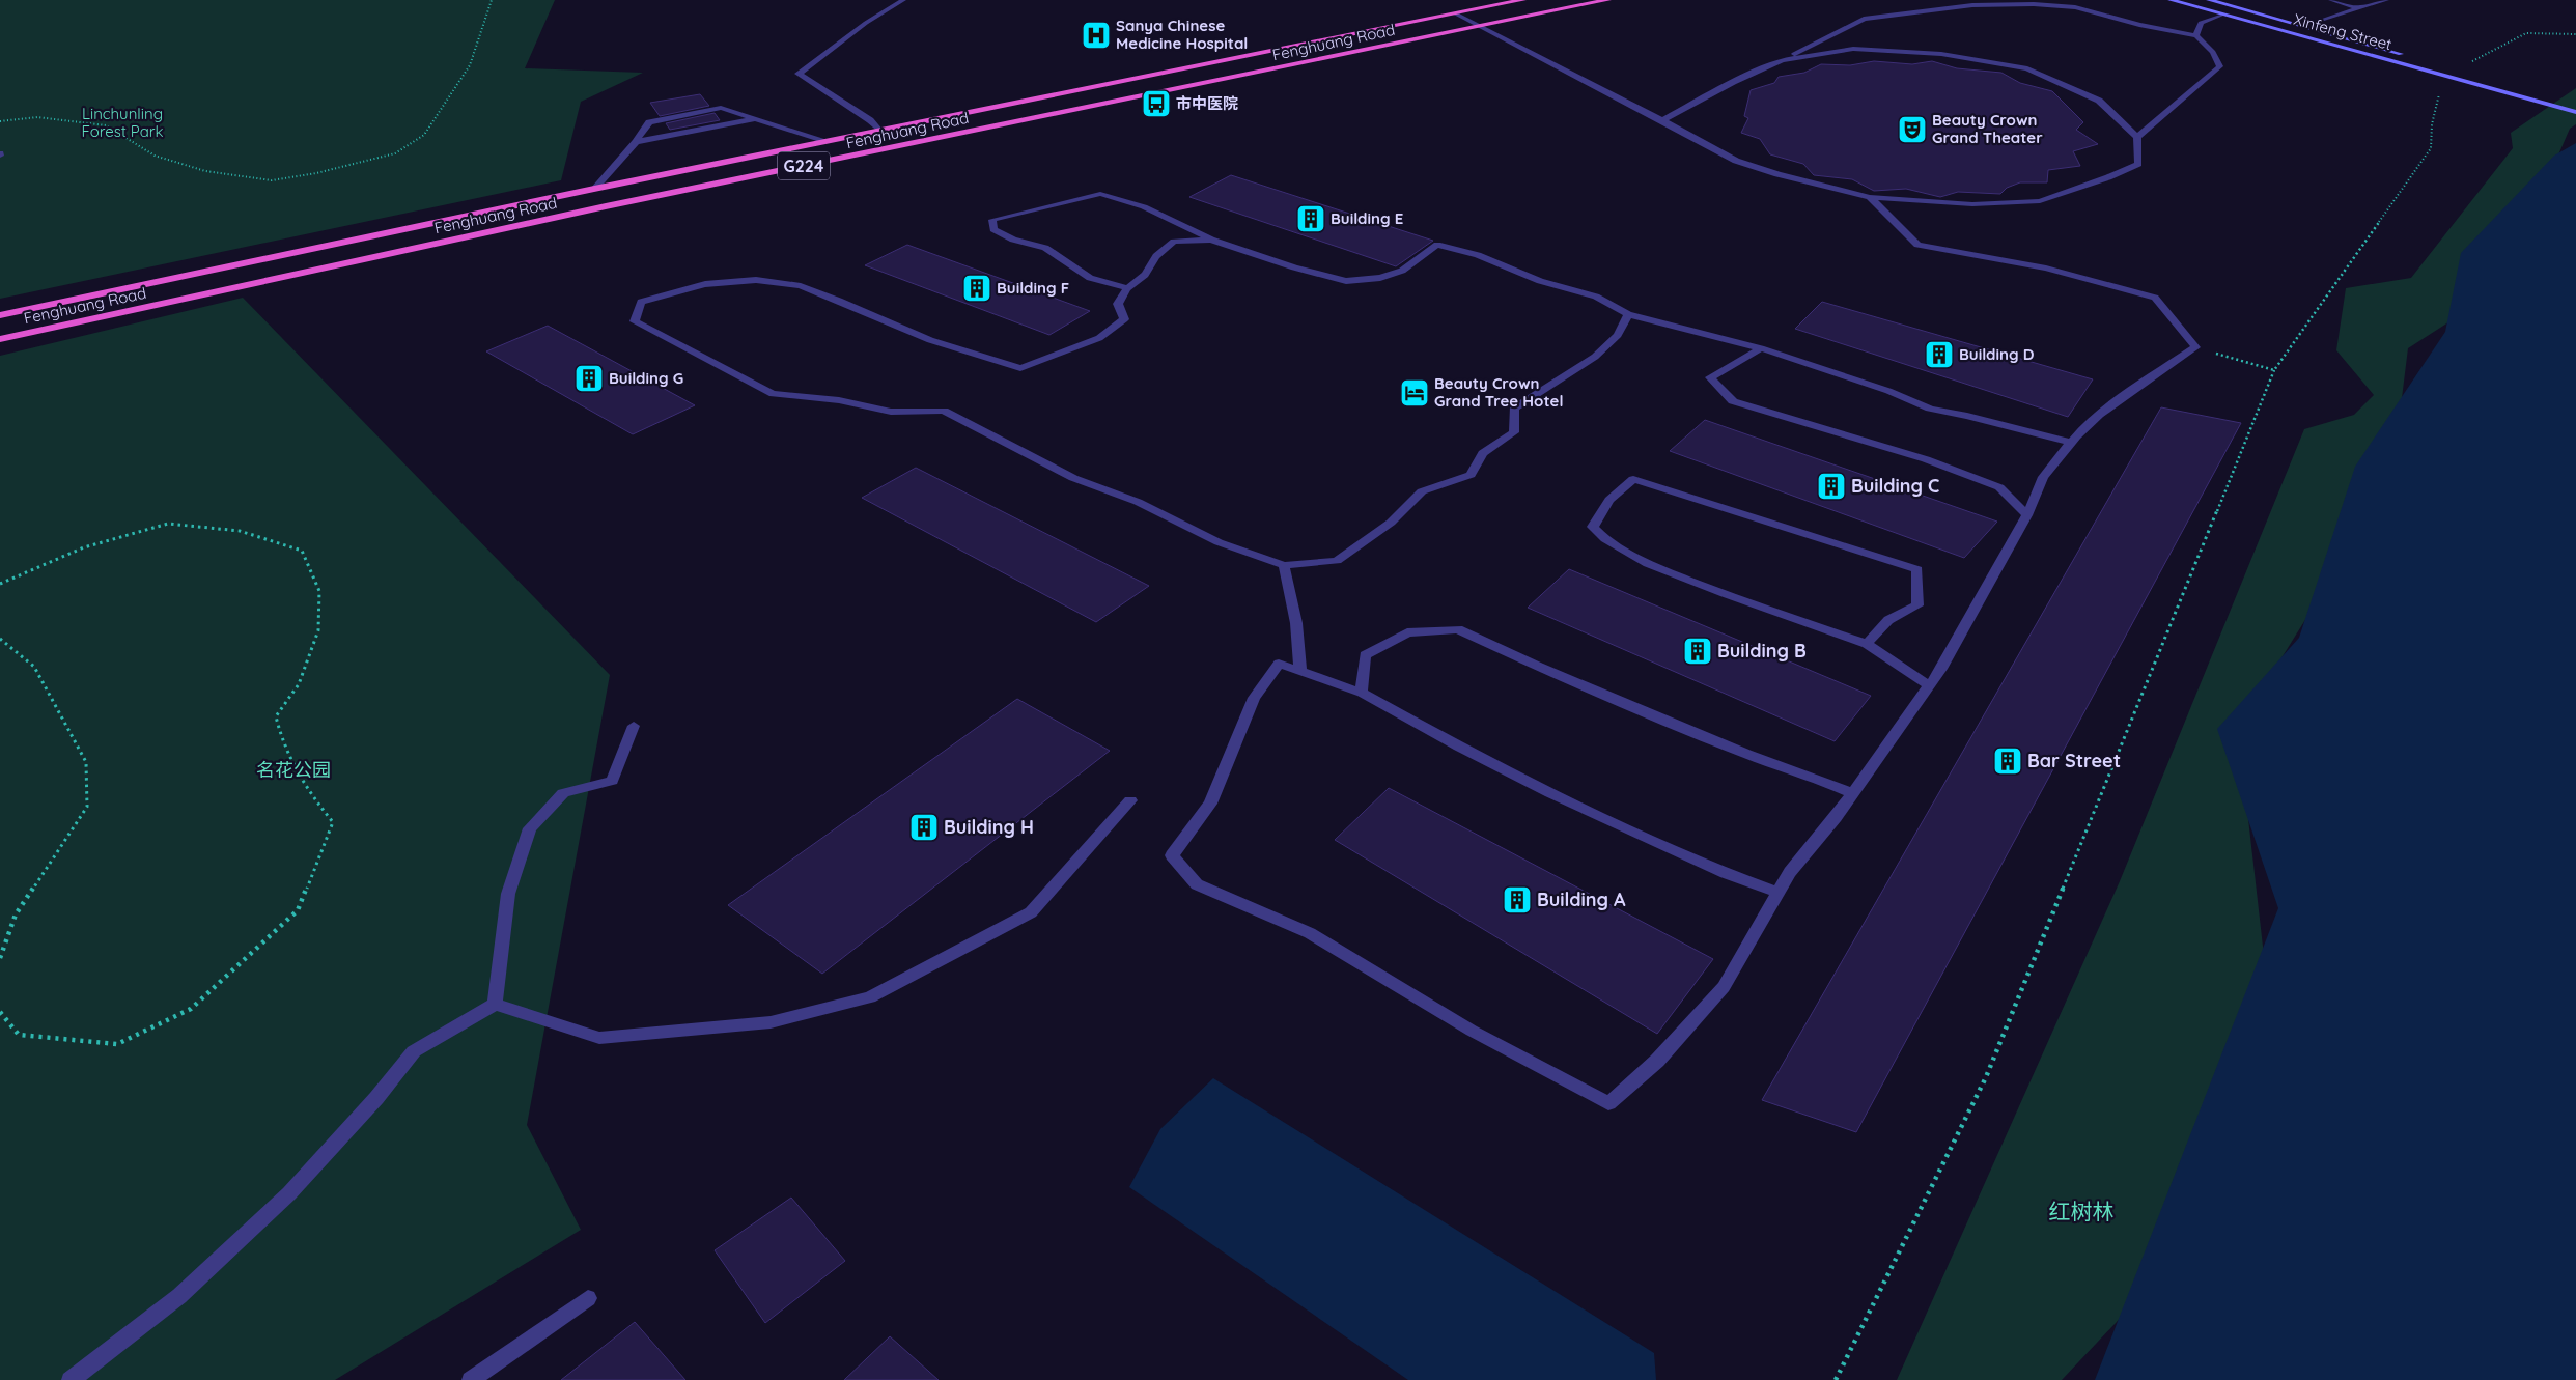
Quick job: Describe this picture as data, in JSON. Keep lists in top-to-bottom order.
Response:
{
  "streets": {
    "highway": ["Fenghuang Road", "G224"],
    "main road": ["Xinfeng Street"]
  },
  "parks": ["Linchunling Forest Park", "名花公园", "红树林"],
  "places": {
    "hospital": ["Sanya Chinese Medicine Hospital"],
    "bus stop": ["市中医院"],
    "theatre": ["Beauty Crown Grand Theater"],
    "building": [
      "Building E",
      "Building F",
      "Building D",
      "Building G",
      "Building C",
      "Building B",
      "Bar Street",
      "Building H",
      "Building A"
    ],
    "hotel": ["Beauty Crown Grand Tree Hotel"]
  }
}
